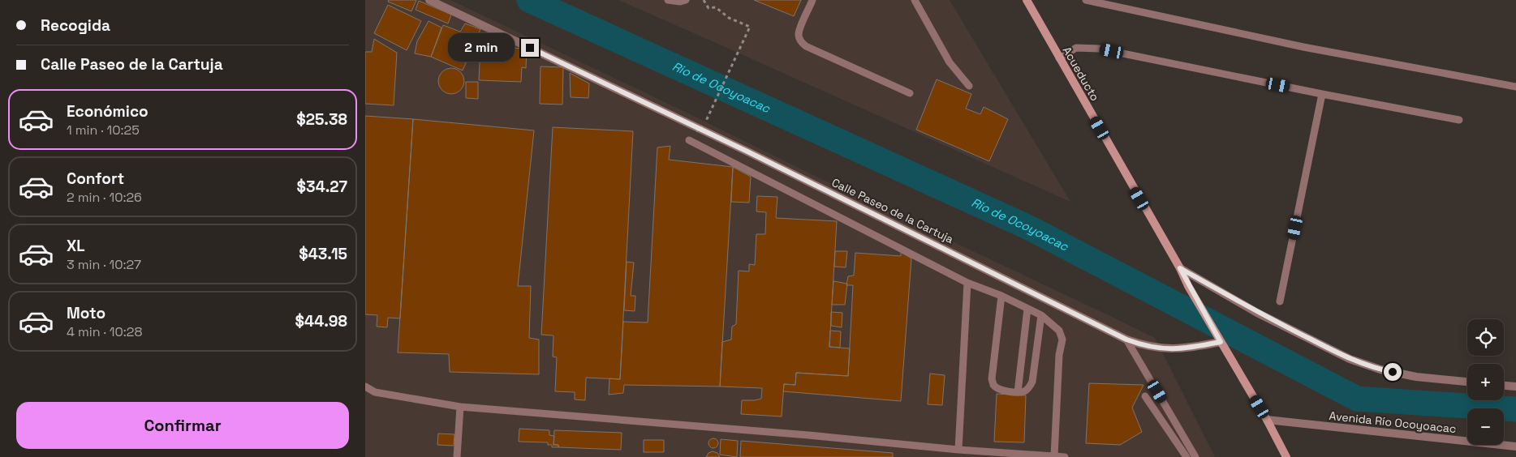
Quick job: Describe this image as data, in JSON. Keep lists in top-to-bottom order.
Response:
{
  "streets": {
    "main road": ["Acueducto"],
    "street": ["Calle Paseo de la Cartuja", "Avenida Río Ocoyoacac"]
  },
  "crossings": [
    ["Acueducto", "Calle Paseo de la Cartuja"],
    ["Acueducto", "Avenida Río Ocoyoacac"]
  ],
  "water": ["Rio de Ocoyoacac"],
  "page": {
    "banner": ["Recogida", "Calle Paseo de la Cartuja"],
    "bubble": "2 min",
    "list": [
      {
        "name": "Económico",
        "note": "1 min · 10:25",
        "value": "$25.38"
      },
      {
        "name": "Confort",
        "note": "2 min · 10:26",
        "value": "$34.27"
      },
      {
        "name": "XL",
        "note": "3 min · 10:27",
        "value": "$43.15"
      },
      {
        "name": "Moto",
        "note": "4 min · 10:28",
        "value": "$44.98"
      }
    ],
    "map_buttons": ["+", "−"],
    "buttons": "Confirmar"
  }
}
